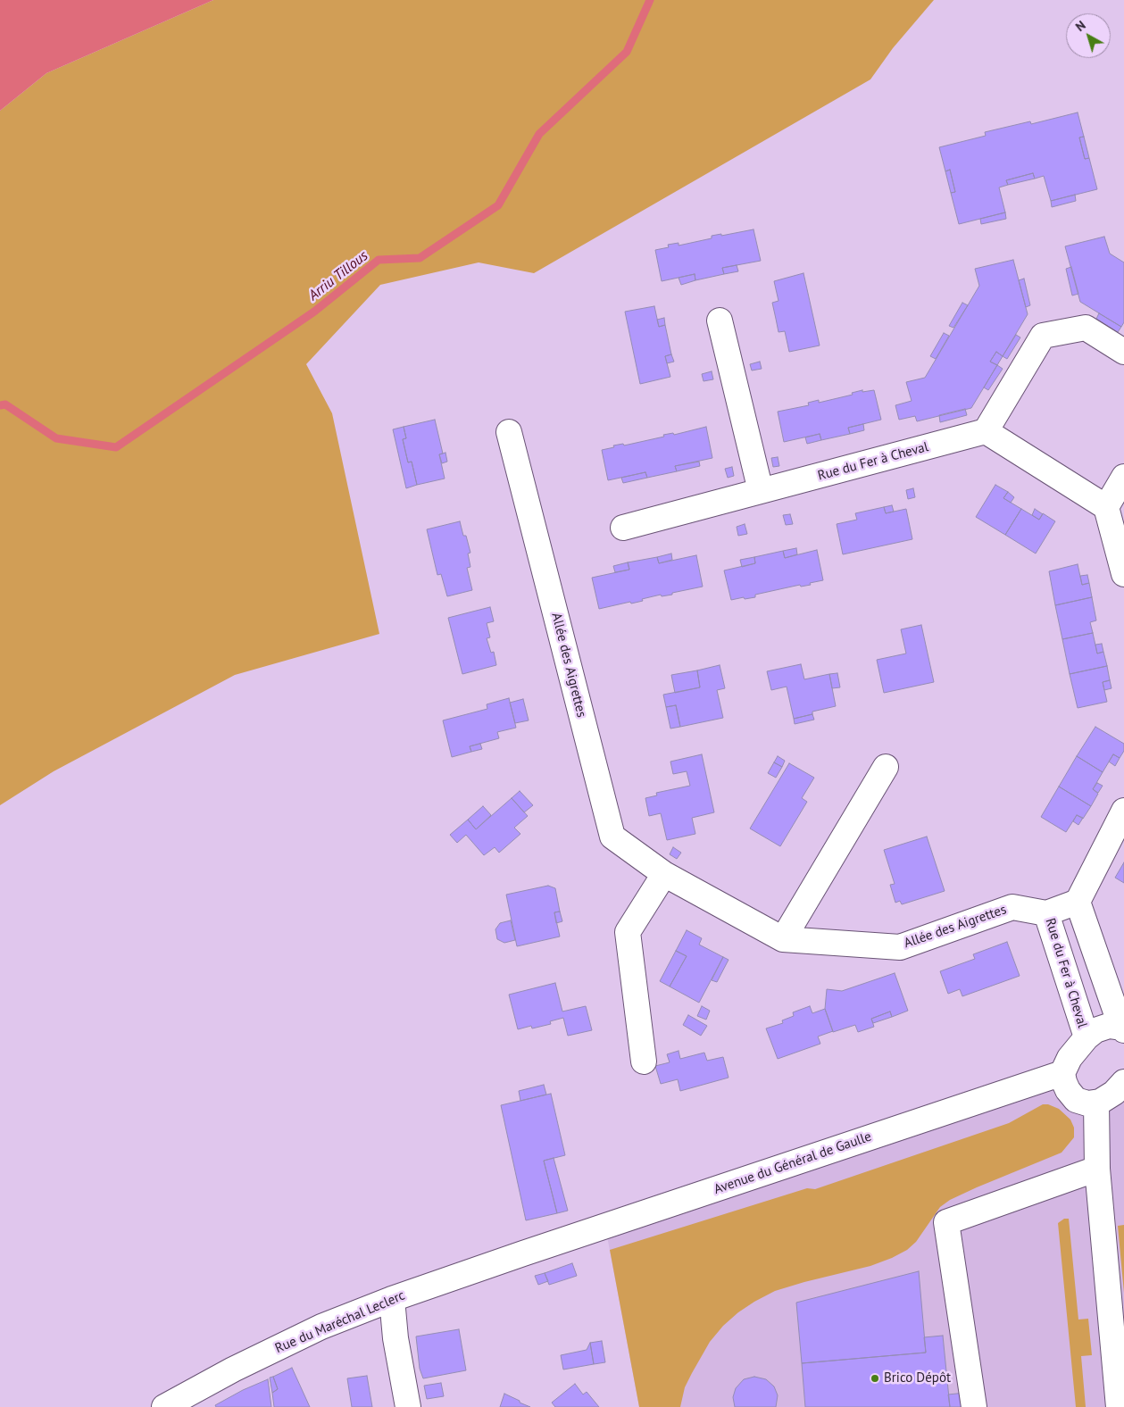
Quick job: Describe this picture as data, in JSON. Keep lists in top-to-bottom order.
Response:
{
  "streets": {
    "street": [
      "Rue du Fer à Cheval",
      "Allée des Aigrettes",
      "Avenue du Général de Gaulle",
      "Rue du Maréchal Leclerc"
    ]
  },
  "crossings": [
    ["Rue du Fer à Cheval", "Allée des Aigrettes"],
    ["Avenue du Général de Gaulle", "Rue du Maréchal Leclerc"]
  ],
  "water": ["Arriu Tillous"],
  "places": ["Brico Dépôt"],
  "north": "top left"
}
